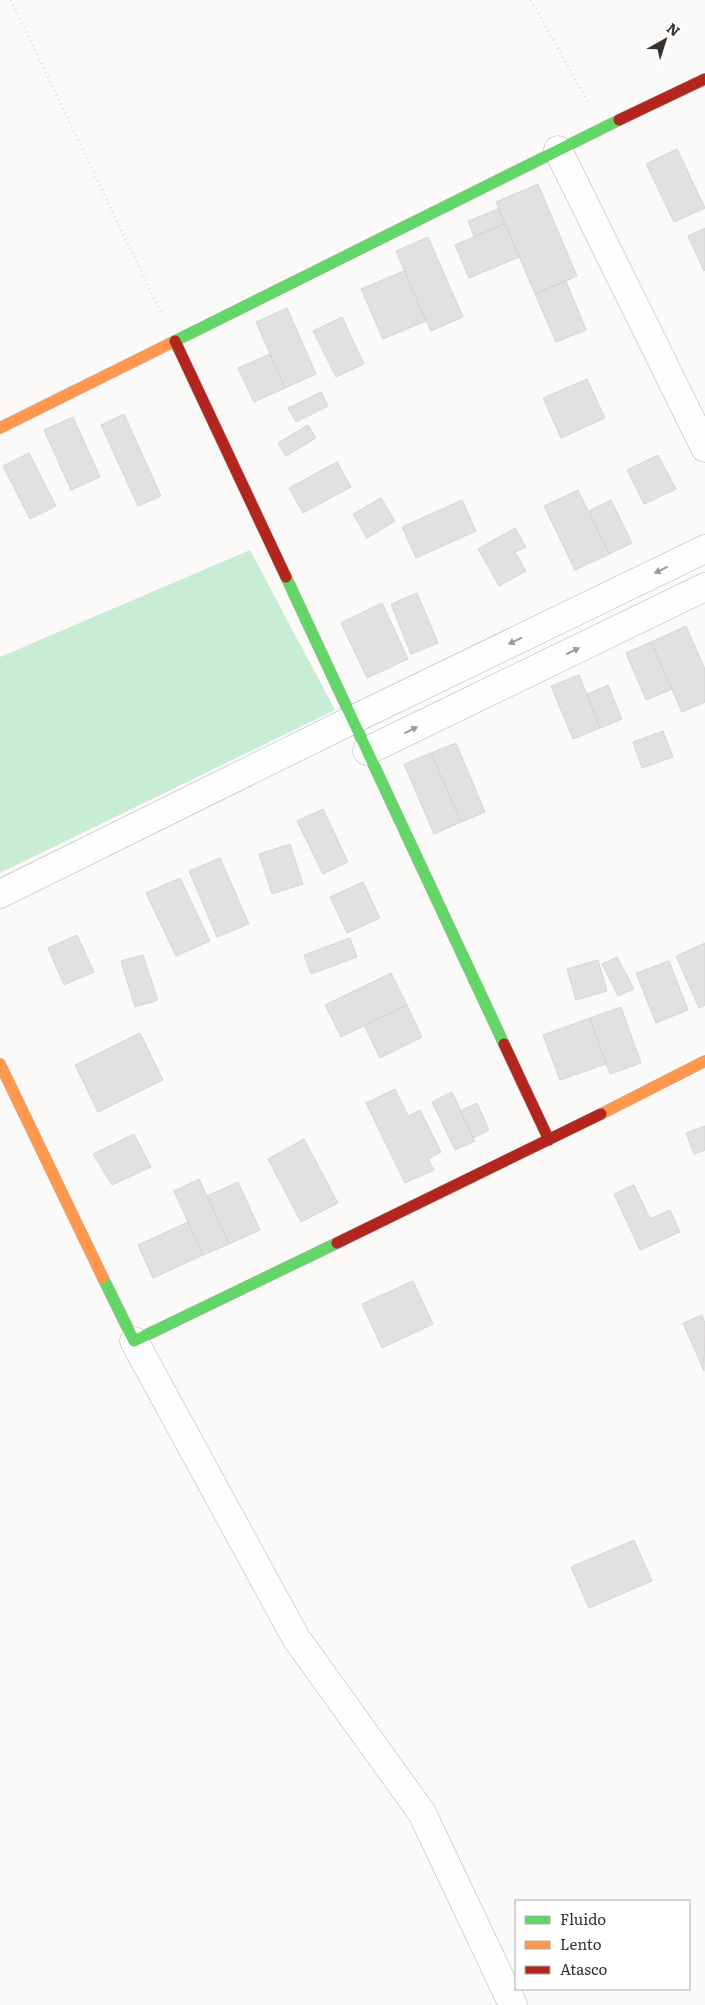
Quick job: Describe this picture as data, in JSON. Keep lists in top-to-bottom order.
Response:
{
  "legend": ["Fluido", "Lento", "Atasco"],
  "north": "top right"
}
